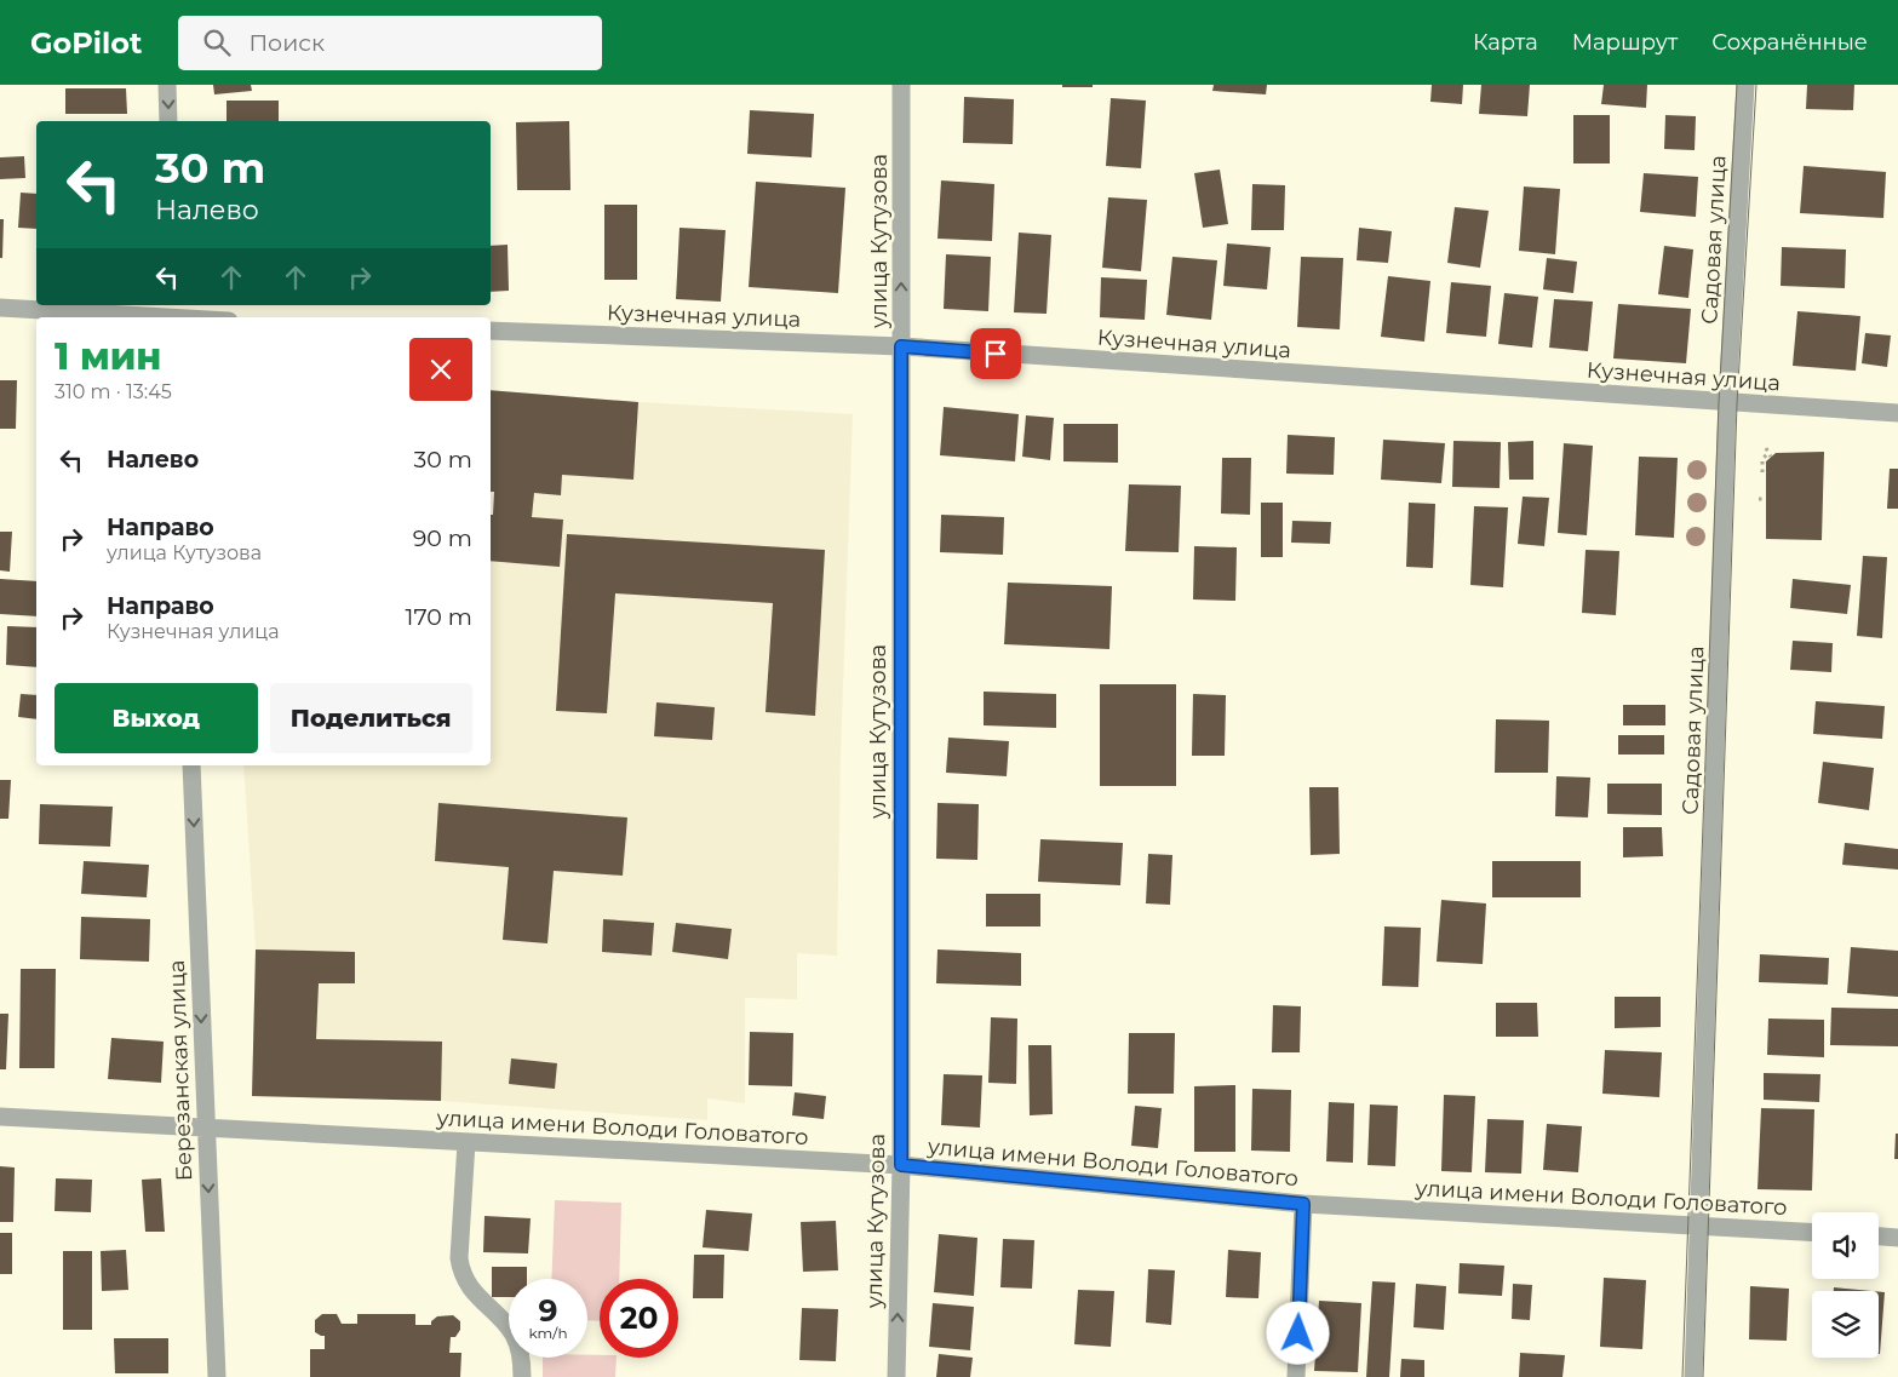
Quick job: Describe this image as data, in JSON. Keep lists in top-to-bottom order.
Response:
{
  "streets": {
    "street": [
      "Садовая улица",
      "улица Кутузова",
      "Кузнечная улица",
      "Березанская улица",
      "улица имени Володи Головатого"
    ]
  },
  "crossings": [
    ["Садовая улица", "Кузнечная улица"],
    ["Садовая улица", "улица имени Володи Головатого"],
    ["улица Кутузова", "Кузнечная улица"],
    ["улица Кутузова", "улица имени Володи Головатого"],
    ["Березанская улица", "улица имени Володи Головатого"]
  ],
  "one_way": ["улица Кутузова", "Березанская улица"],
  "page": {
    "header": "GoPilot",
    "search": "Поиск",
    "nav": ["Карта", "Маршрут", "Сохранённые"],
    "turn": ["30 m", "Налево"],
    "heading": ["1 мин", "310 m · 13:45"],
    "list": [
      {
        "name": "Налево",
        "value": "30 m"
      },
      {
        "name": "Направо",
        "note": "улица Кутузова",
        "value": "90 m"
      },
      {
        "name": "Направо",
        "note": "Кузнечная улица",
        "value": "170 m"
      }
    ],
    "buttons": ["Выход", "Поделиться"],
    "speed": "9 km/h",
    "limit": "20"
  }
}
